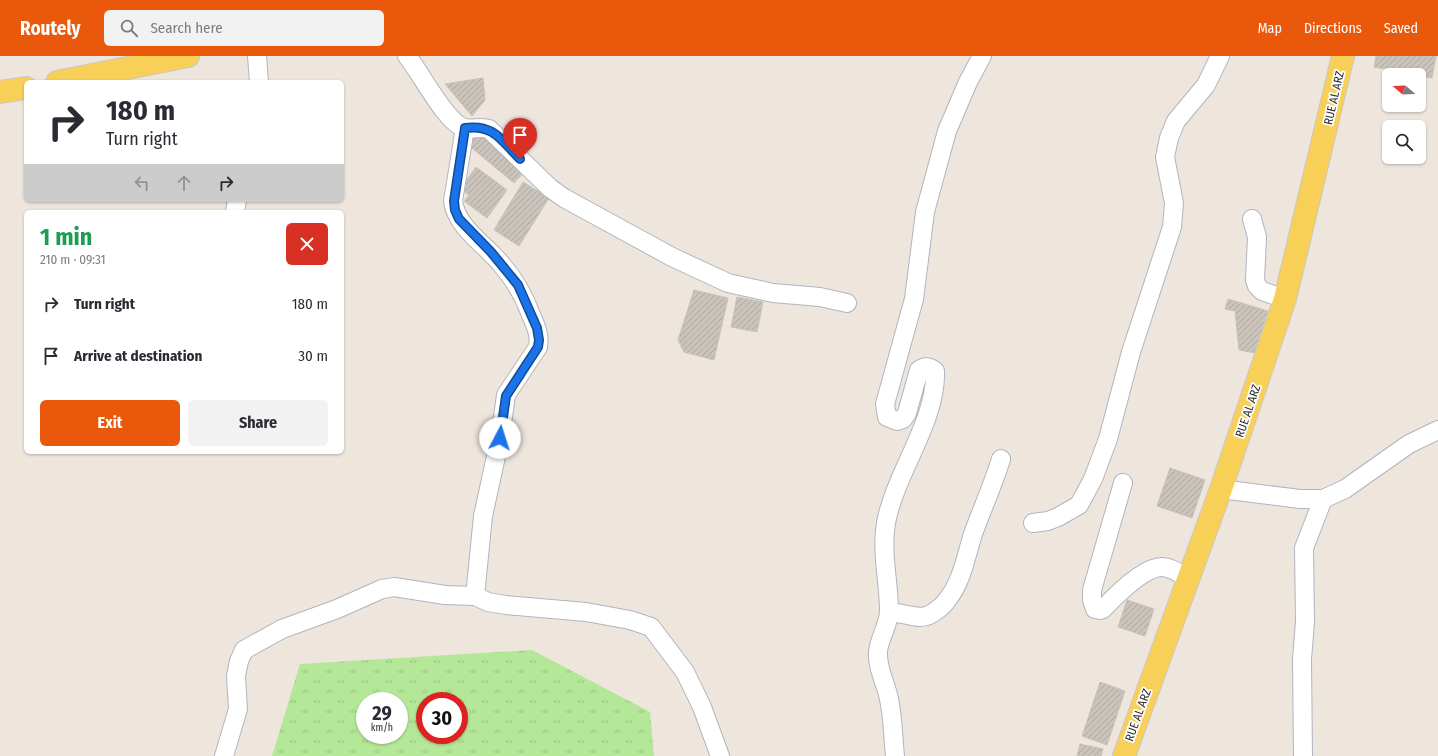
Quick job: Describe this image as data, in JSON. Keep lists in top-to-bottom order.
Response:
{
  "streets": {
    "main road": ["RUE AL ARZ"]
  },
  "north": "left",
  "page": {
    "header": "Routely",
    "search": "Search here",
    "nav": ["Map", "Directions", "Saved"],
    "turn": ["180 m", "Turn right"],
    "heading": ["1 min", "210 m · 09:31"],
    "list": [
      {
        "name": "Turn right",
        "value": "180 m"
      },
      {
        "name": "Arrive at destination",
        "value": "30 m"
      }
    ],
    "buttons": ["Exit", "Share"],
    "speed": "29 km/h",
    "limit": "30"
  }
}
